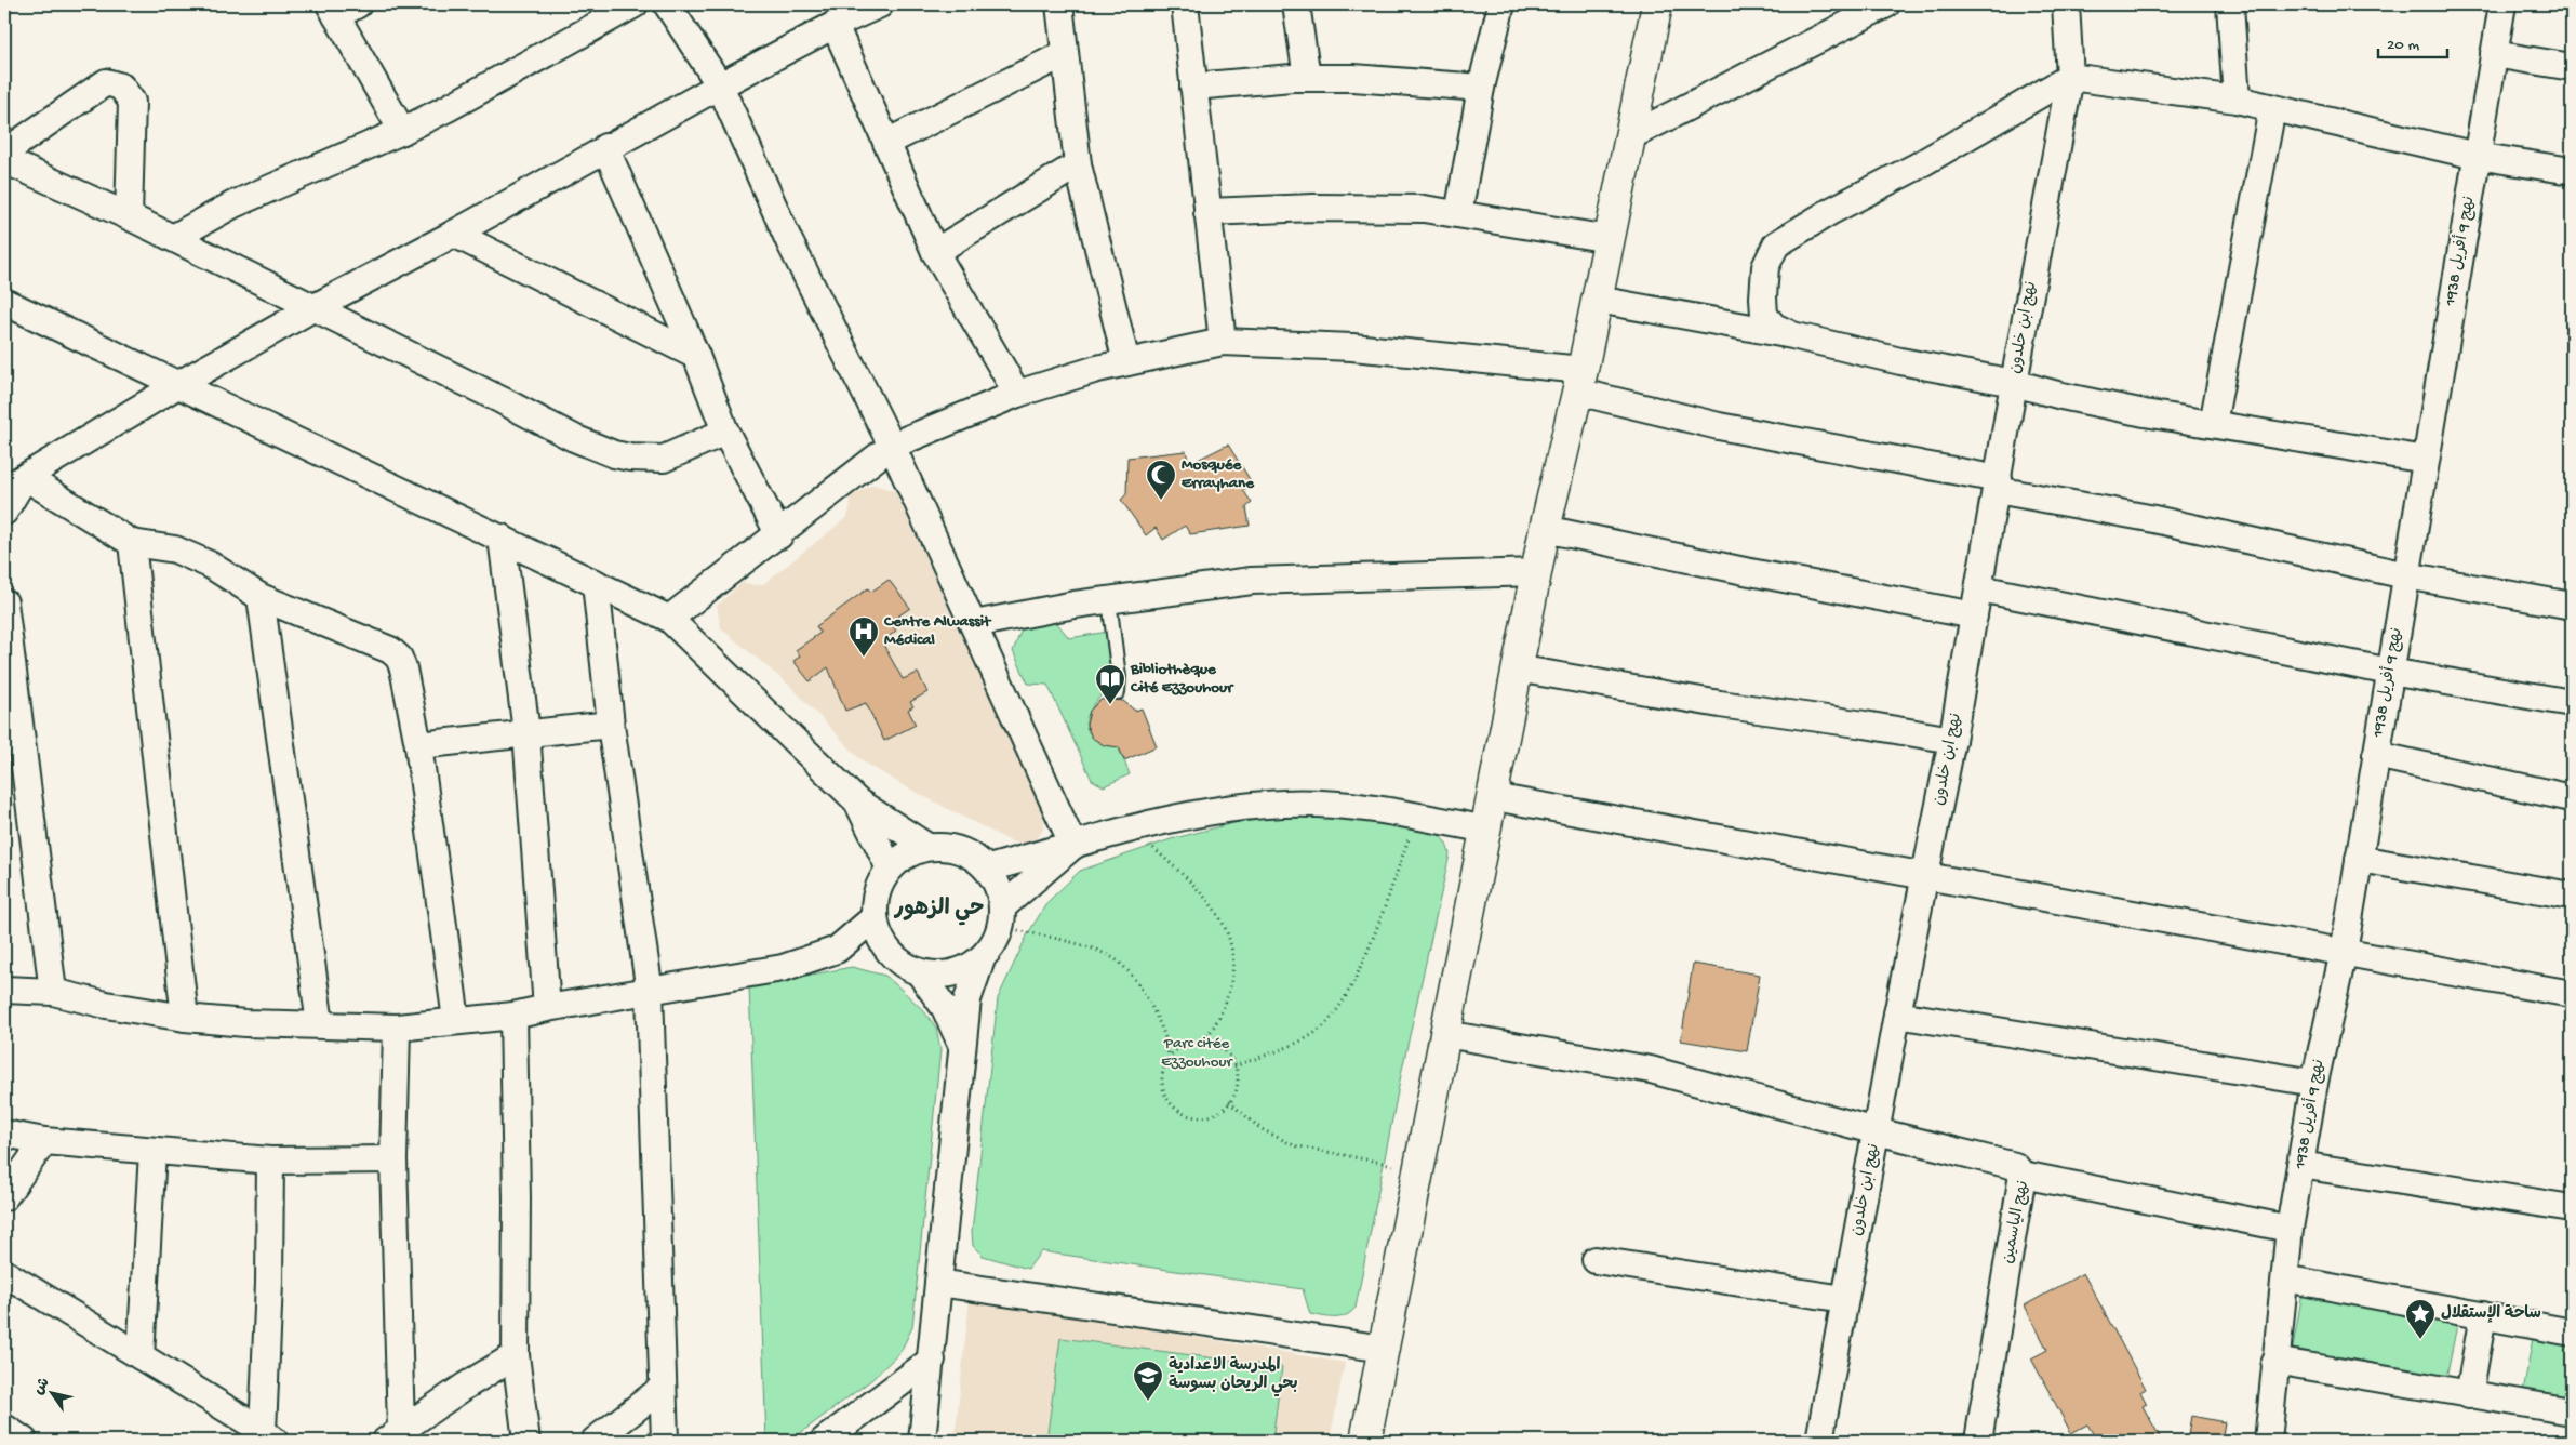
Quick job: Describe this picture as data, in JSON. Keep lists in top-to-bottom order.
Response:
{
  "streets": {
    "street": ["نهج 9 أفريل 1938", "نهج ابن خلدون", "نهج الياسمين"]
  },
  "crossings": [
    ["نهج 9 أفريل 1938", "نهج الياسمين"]
  ],
  "districts": ["حي الزهور"],
  "parks": ["Parc citée Ezzouhour"],
  "places": {
    "mosque": ["Mosquée Errayhane"],
    "hospital": ["Centre Alwassit Médical"],
    "library": ["Bibliothèque Cité Ezzouhour"],
    "place": ["ساحة اﻹستقلال"],
    "school or university": ["المدرسة الاعدادية بحي الريحان بسوسة"]
  },
  "scale_bar": "20 m",
  "north": "top left"
}
